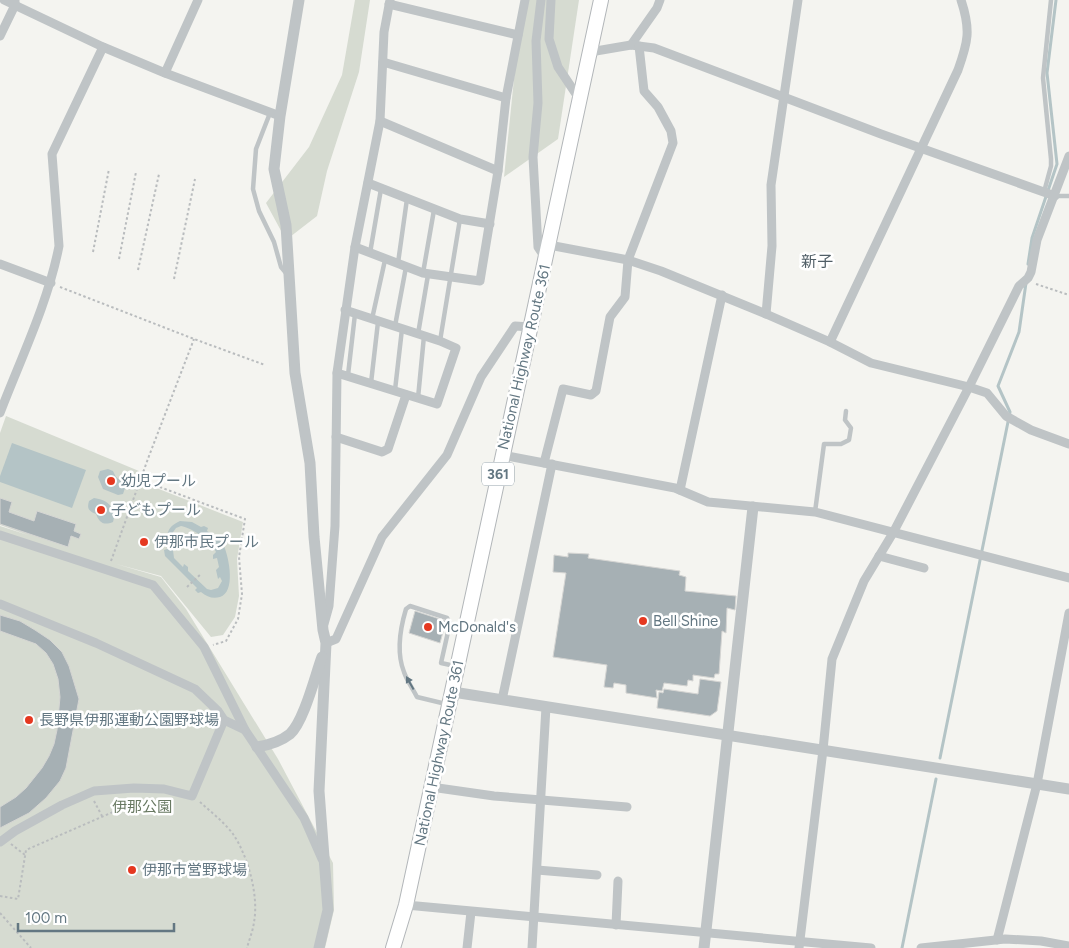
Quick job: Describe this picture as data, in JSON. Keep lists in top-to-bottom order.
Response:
{
  "streets": {
    "highway": ["National Highway Route 361", "361"]
  },
  "districts": ["新子"],
  "parks": ["伊那公園"],
  "places": [
    "幼児プール",
    "子どもプール",
    "伊那市民プール",
    "Bell Shine",
    "McDonald's",
    "長野県伊那運動公園野球場",
    "伊那市営野球場"
  ],
  "scale_bar": "100 m"
}
